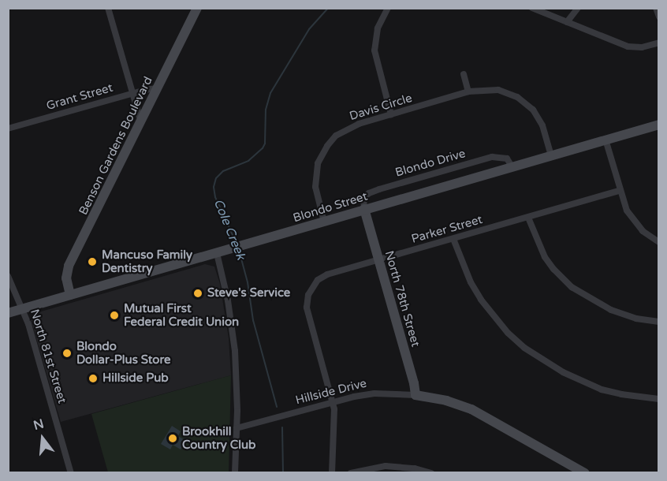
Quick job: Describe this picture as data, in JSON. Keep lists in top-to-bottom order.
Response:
{
  "streets": {
    "street": [
      "Grant Street",
      "Davis Circle",
      "Benson Gardens Boulevard",
      "Blondo Drive",
      "Blondo Street",
      "Parker Street",
      "North 78th Street",
      "North 81st Street",
      "Hillside Drive"
    ]
  },
  "crossings": [
    ["Grant Street", "Benson Gardens Boulevard"],
    ["Davis Circle", "Blondo Street"],
    ["Benson Gardens Boulevard", "Blondo Street"],
    ["Blondo Drive", "Blondo Street"],
    ["Blondo Drive", "North 78th Street"],
    ["Blondo Street", "North 78th Street"],
    ["Blondo Street", "North 81st Street"],
    ["Parker Street", "North 78th Street"],
    ["Parker Street", "Hillside Drive"],
    ["North 78th Street", "Hillside Drive"]
  ],
  "water": ["Cole Creek"],
  "places": [
    "Mancuso Family Dentistry",
    "Steve's Service",
    "Mutual First Federal Credit Union",
    "Blondo Dollar-Plus Store",
    "Hillside Pub",
    "Brookhill Country Club"
  ],
  "north": "top"
}
